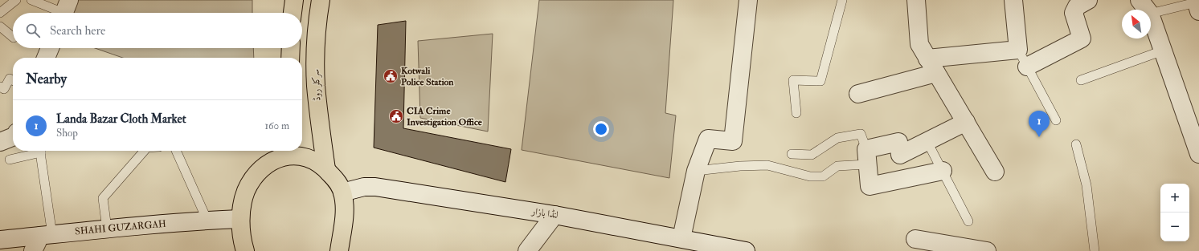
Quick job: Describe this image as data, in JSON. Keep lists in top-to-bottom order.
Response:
{
  "streets": {
    "main road": ["سرکلر روڈ"],
    "street": ["لنڈا بازار", "SHAHI GUZARGAH"]
  },
  "places": {
    "public building": ["Kotwali Police Station", "CIA Crime Investigation Office"]
  },
  "north": "top left",
  "page": {
    "search": "Search here",
    "heading": "Nearby",
    "list": [
      {
        "mark": "1",
        "name": "Landa Bazar Cloth Market",
        "note": "Shop",
        "value": "160 m"
      }
    ],
    "pins": "1",
    "map_buttons": ["+", "−"]
  }
}
